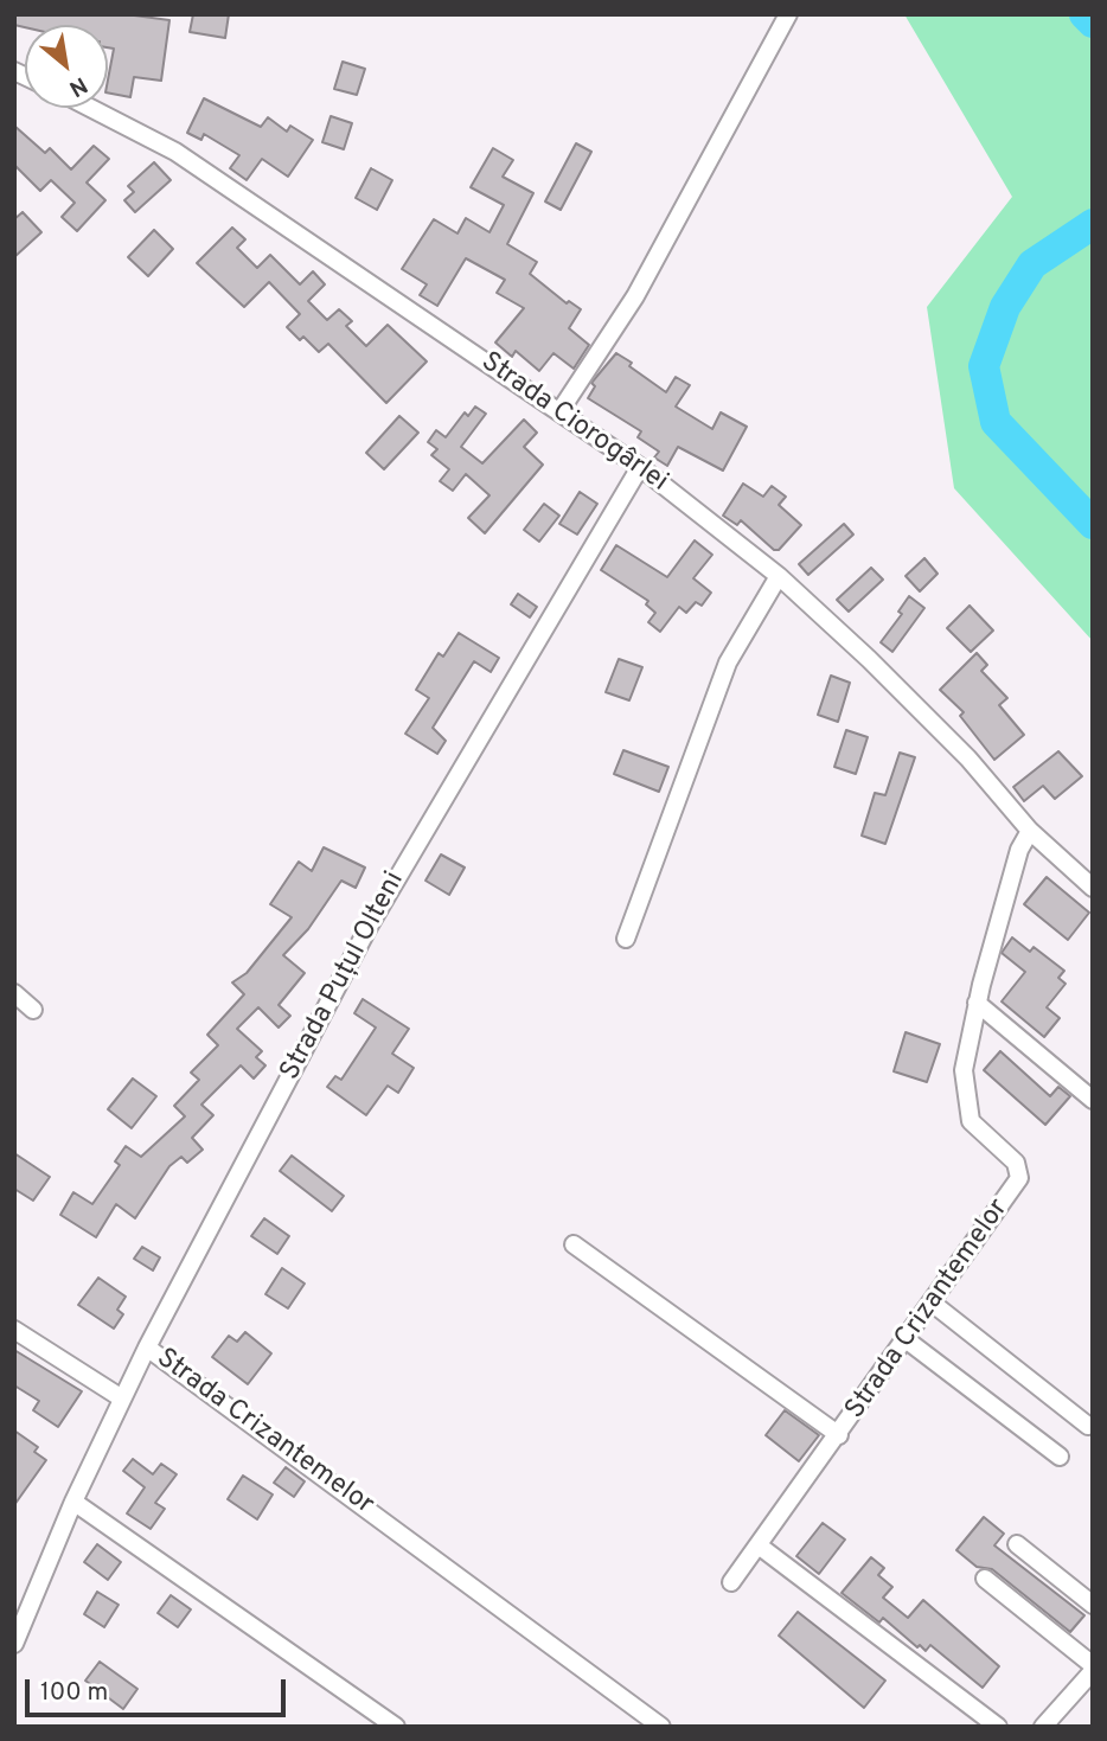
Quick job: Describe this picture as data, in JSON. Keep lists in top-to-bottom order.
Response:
{
  "streets": {
    "street": ["Strada Ciorogârlei", "Strada Puțul Olteni", "Strada Crizantemelor"]
  },
  "crossings": [
    ["Strada Ciorogârlei", "Strada Puțul Olteni"],
    ["Strada Ciorogârlei", "Strada Crizantemelor"],
    ["Strada Puțul Olteni", "Strada Crizantemelor"]
  ],
  "scale_bar": "100 m",
  "north": "bottom right"
}
